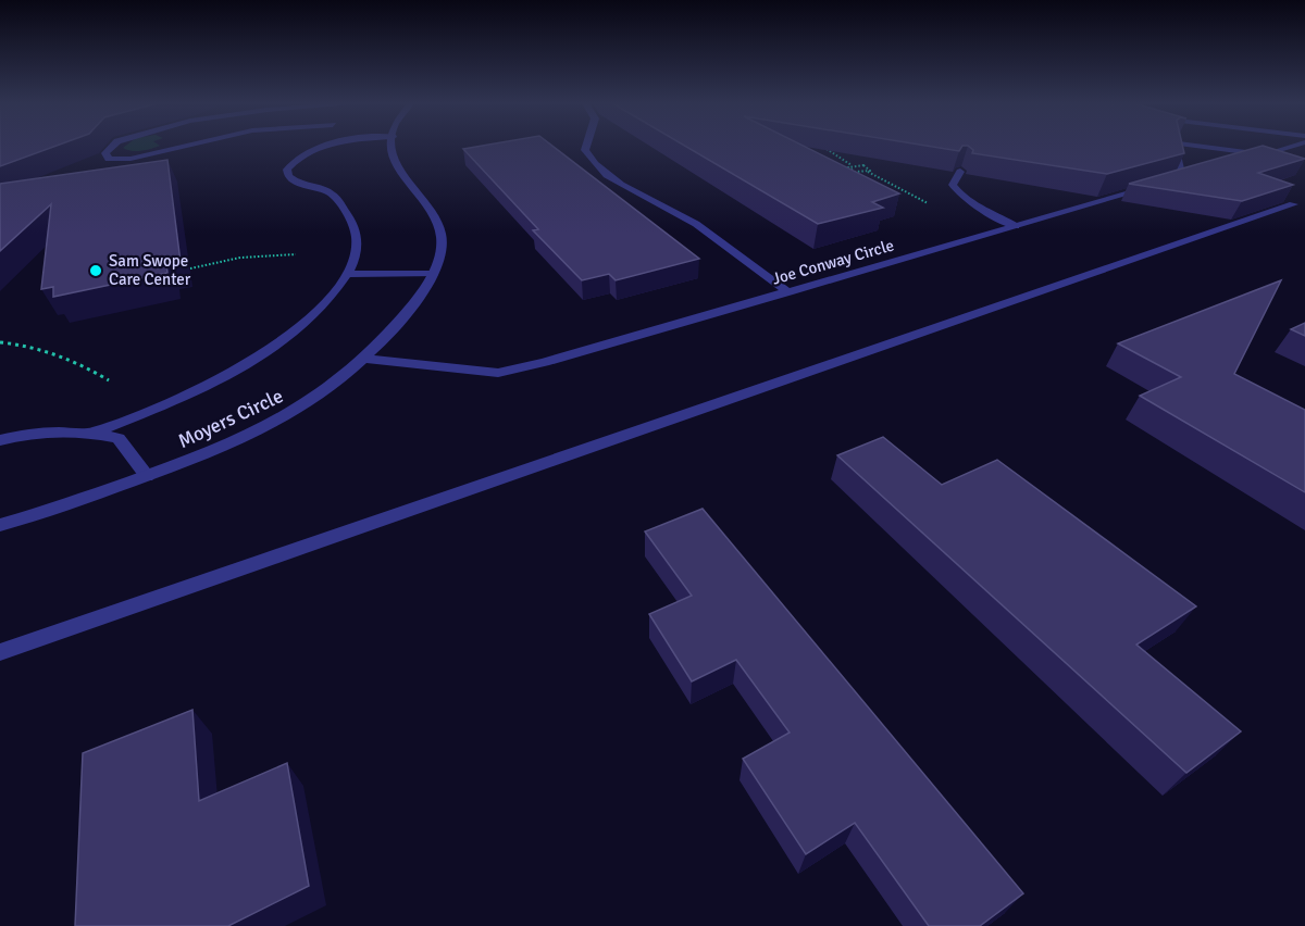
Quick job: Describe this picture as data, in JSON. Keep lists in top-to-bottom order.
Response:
{
  "streets": {
    "street": ["Joe Conway Circle", "Moyers Circle"]
  },
  "crossings": [
    ["Joe Conway Circle", "Moyers Circle"]
  ],
  "places": ["Sam Swope Care Center"]
}
